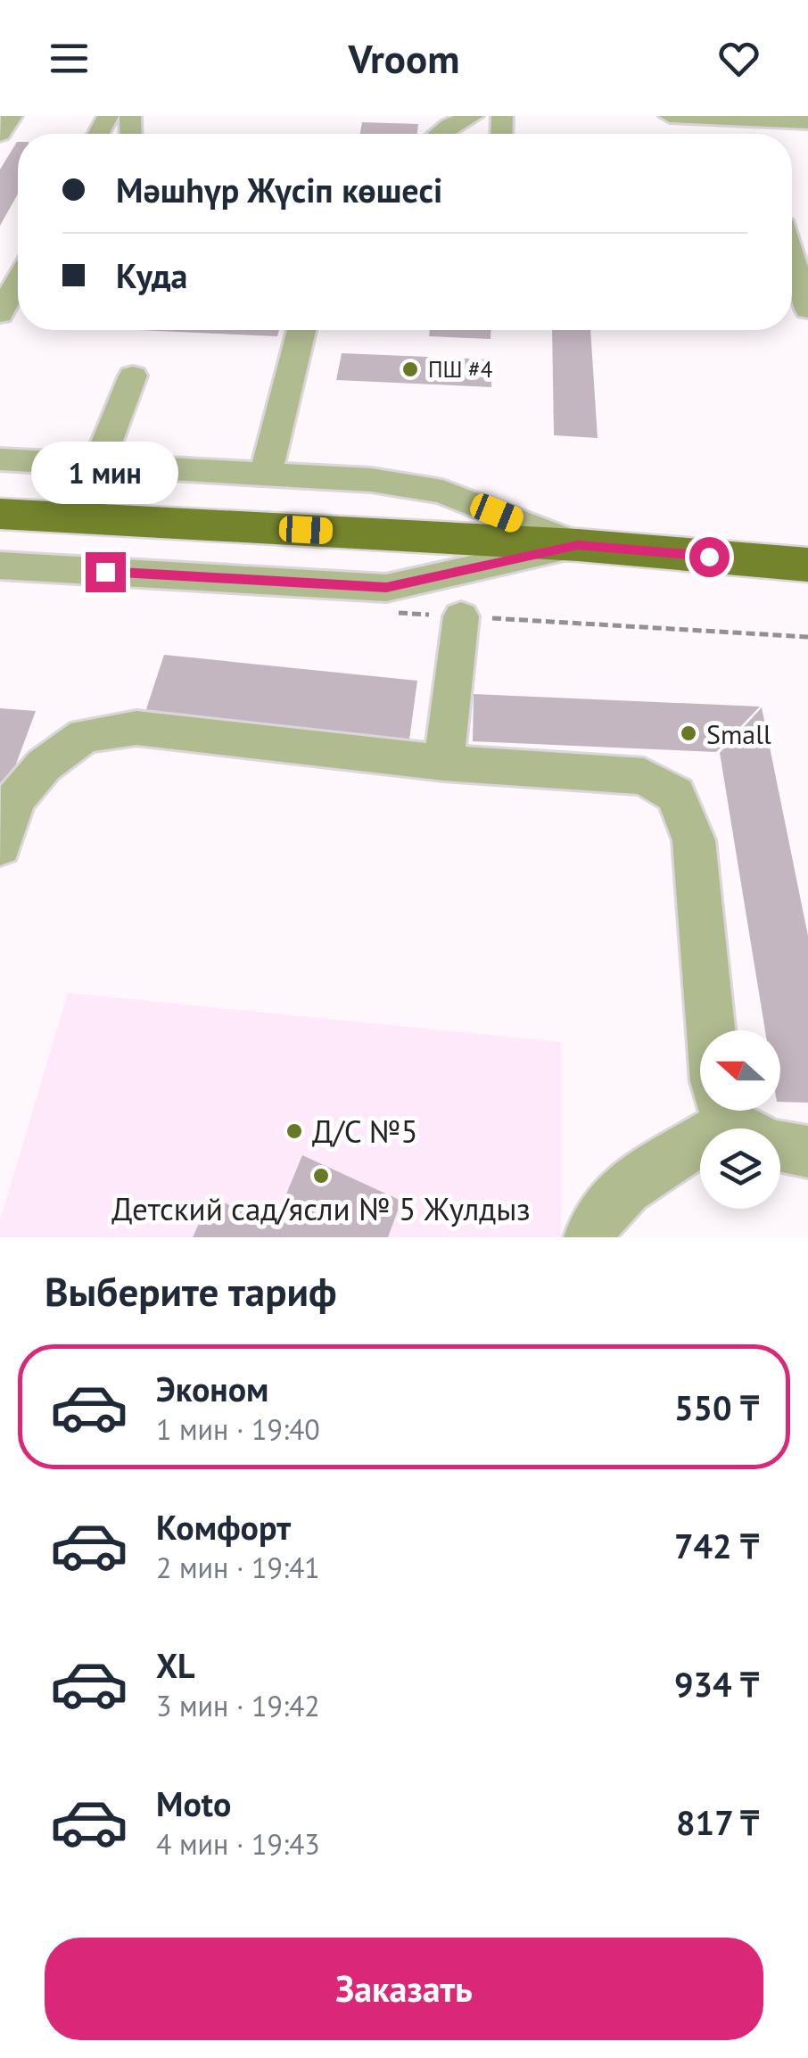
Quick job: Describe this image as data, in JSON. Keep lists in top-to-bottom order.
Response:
{
  "places": [
    "ПШ #4",
    "Small",
    "Д/С №5",
    "Детский сад/ясли № 5 Жулдыз"
  ],
  "north": "left",
  "page": {
    "header": "Vroom",
    "banner": ["Мәшһүр Жүсіп көшесі", "Куда"],
    "bubble": "1 мин",
    "heading": "Выберите тариф",
    "list": [
      {
        "name": "Эконом",
        "note": "1 мин · 19:40",
        "value": "550 ₸"
      },
      {
        "name": "Комфорт",
        "note": "2 мин · 19:41",
        "value": "742 ₸"
      },
      {
        "name": "XL",
        "note": "3 мин · 19:42",
        "value": "934 ₸"
      },
      {
        "name": "Moto",
        "note": "4 мин · 19:43",
        "value": "817 ₸"
      }
    ],
    "buttons": "Заказать"
  }
}
